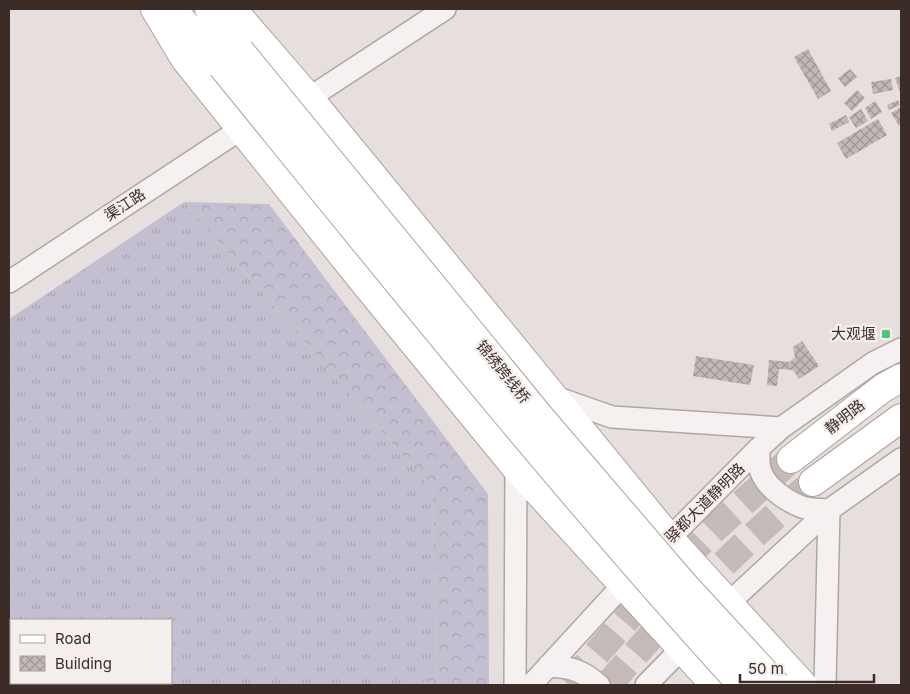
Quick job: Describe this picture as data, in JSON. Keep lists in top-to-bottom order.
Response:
{
  "streets": {
    "main road": ["锦绣跨线桥", "静明路"],
    "street": ["渠江路", "驿都大道静明路"]
  },
  "places": {
    "transit": ["大观堰"]
  },
  "legend": ["Road", "Building"],
  "scale_bar": "50 m"
}
